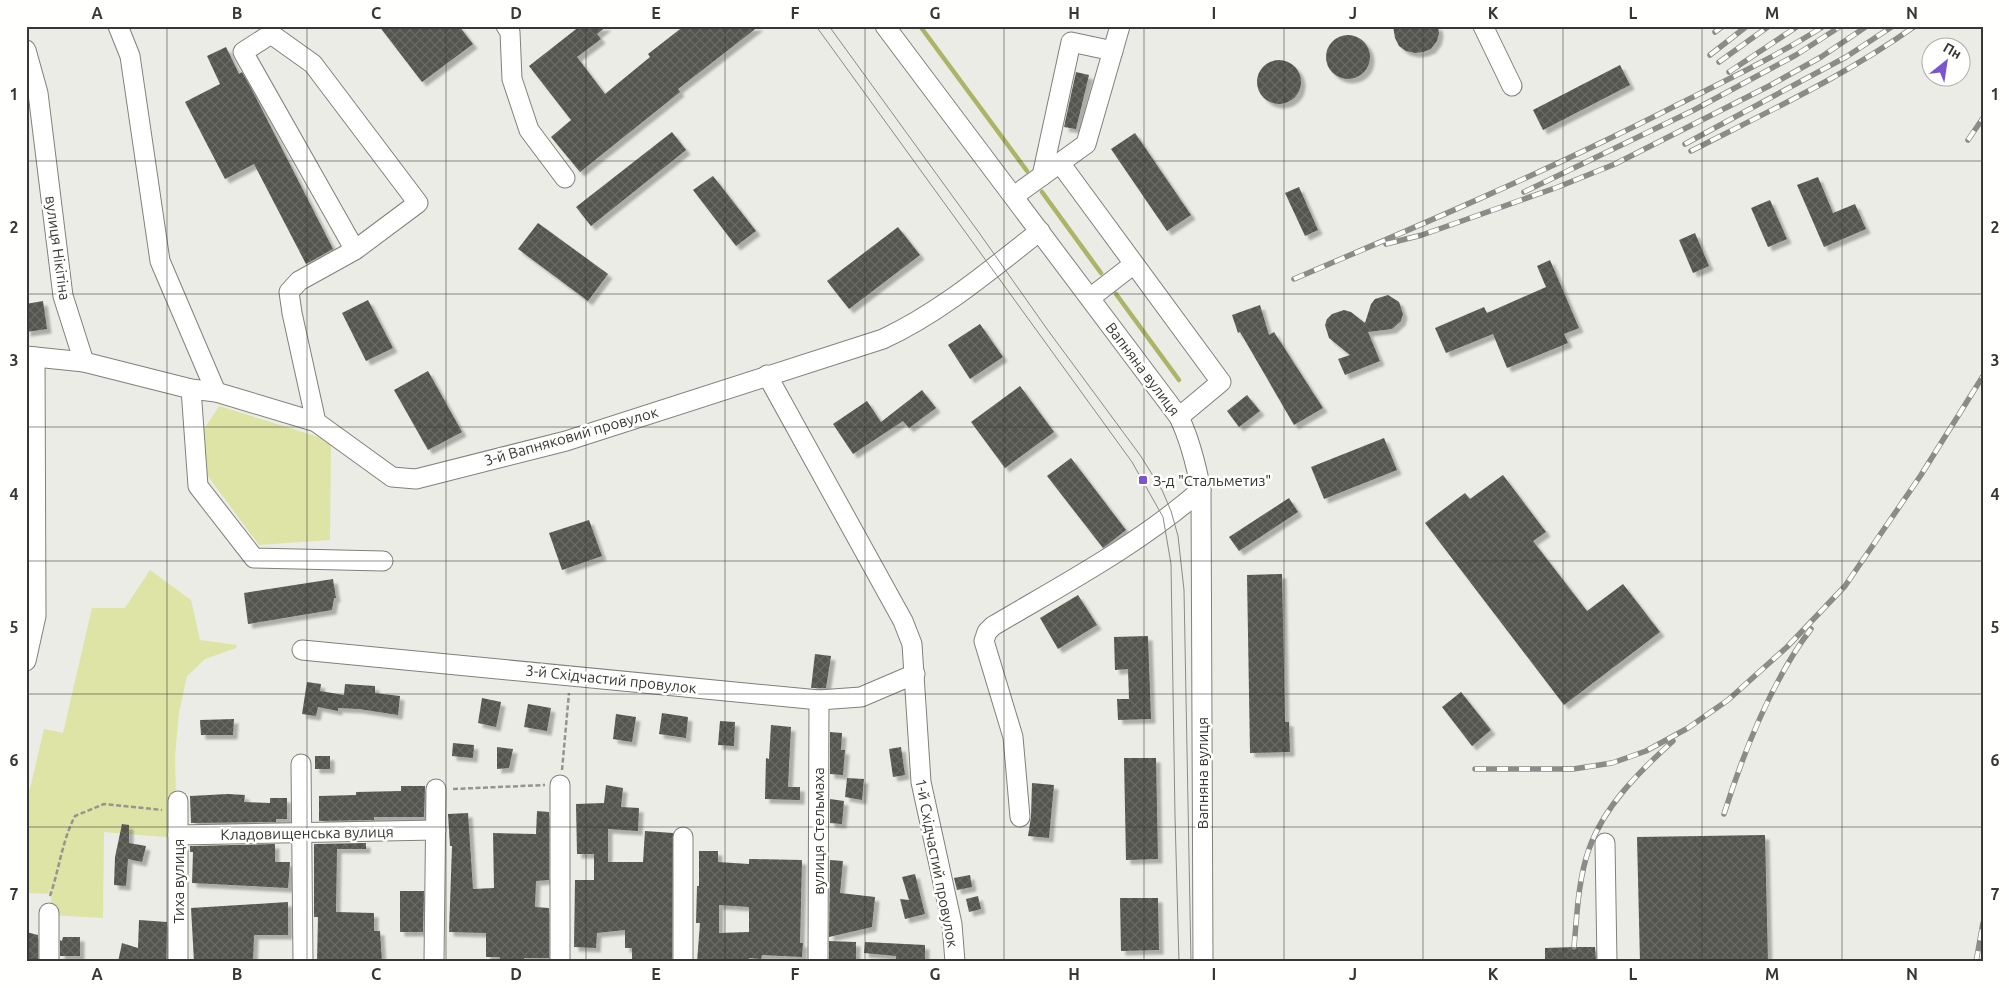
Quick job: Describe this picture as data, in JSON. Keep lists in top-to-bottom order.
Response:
{
  "streets": {
    "street": [
      "вулиця Нікітіна",
      "Вапняна вулиця",
      "3-й Вапняковий провулок",
      "3-й Східчастий провулок",
      "вулиця Стельмаха",
      "Кладовищенська вулиця",
      "1-й Східчастий провулок",
      "Тиха вулиця"
    ]
  },
  "crossings": [
    ["вулиця Нікітіна", "3-й Вапняковий провулок"],
    ["Вапняна вулиця", "3-й Вапняковий провулок"],
    ["3-й Вапняковий провулок", "1-й Східчастий провулок"],
    ["3-й Східчастий провулок", "вулиця Стельмаха"],
    ["3-й Східчастий провулок", "1-й Східчастий провулок"],
    ["Кладовищенська вулиця", "Тиха вулиця"]
  ],
  "places": {
    "transit": ["З-д \"Стальметиз\""]
  },
  "north": "top right",
  "grid": {
    "columns": [
      "A",
      "B",
      "C",
      "D",
      "E",
      "F",
      "G",
      "H",
      "I",
      "J",
      "K",
      "L",
      "M",
      "N"
    ],
    "rows": [
      "1",
      "2",
      "3",
      "4",
      "5",
      "6",
      "7"
    ]
  }
}
